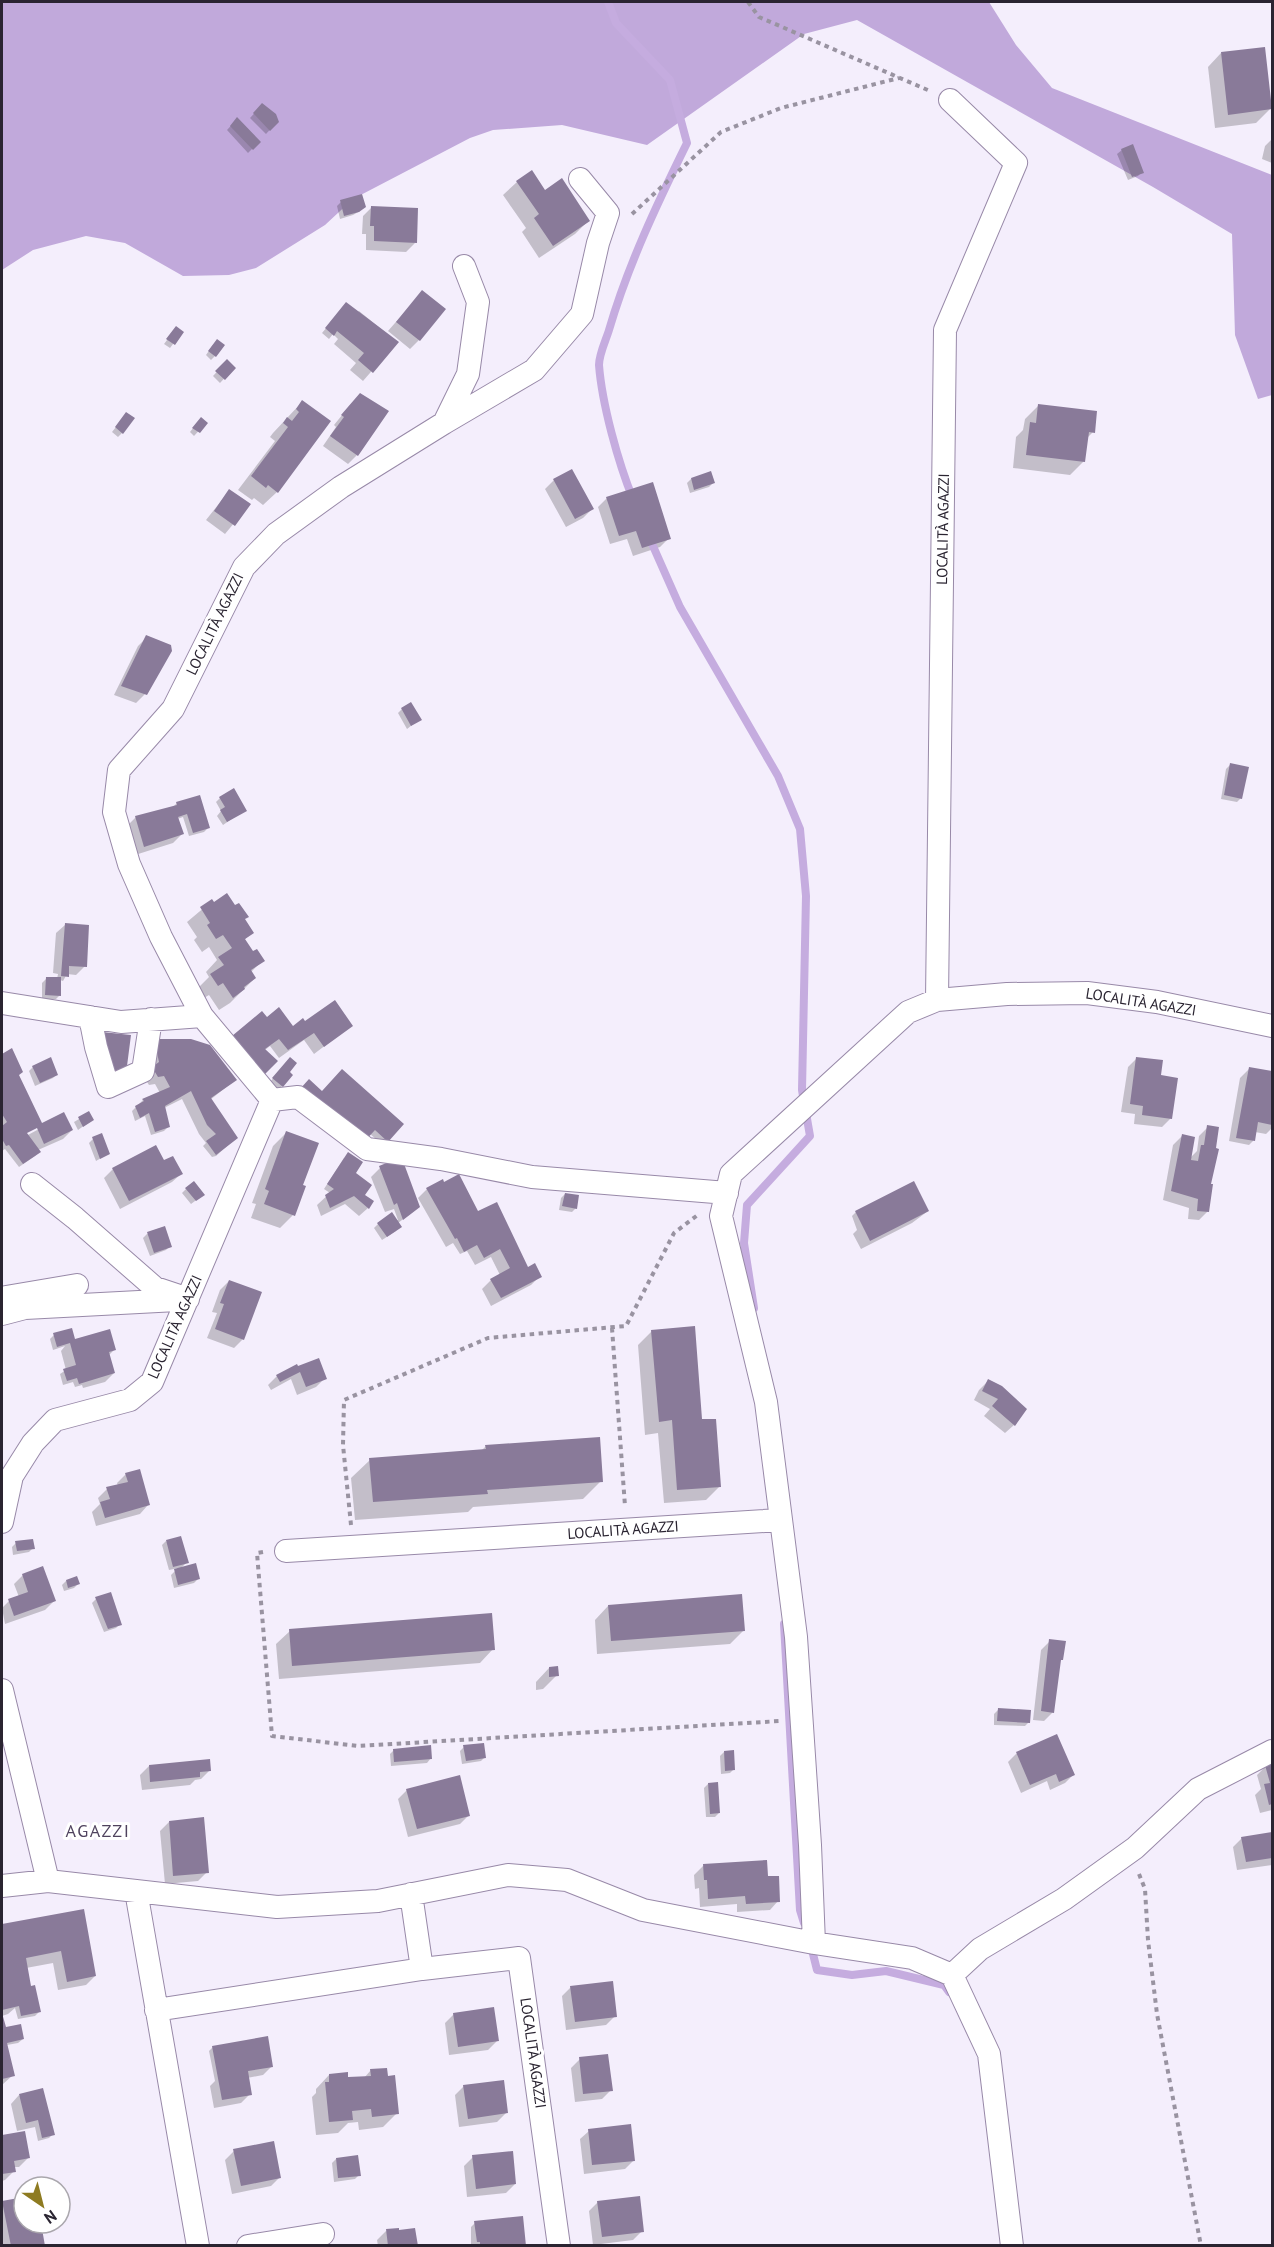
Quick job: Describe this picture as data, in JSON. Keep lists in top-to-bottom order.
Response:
{
  "streets": {
    "street": ["LOCALITÀ AGAZZI"]
  },
  "districts": ["AGAZZI"],
  "north": "bottom right"
}
